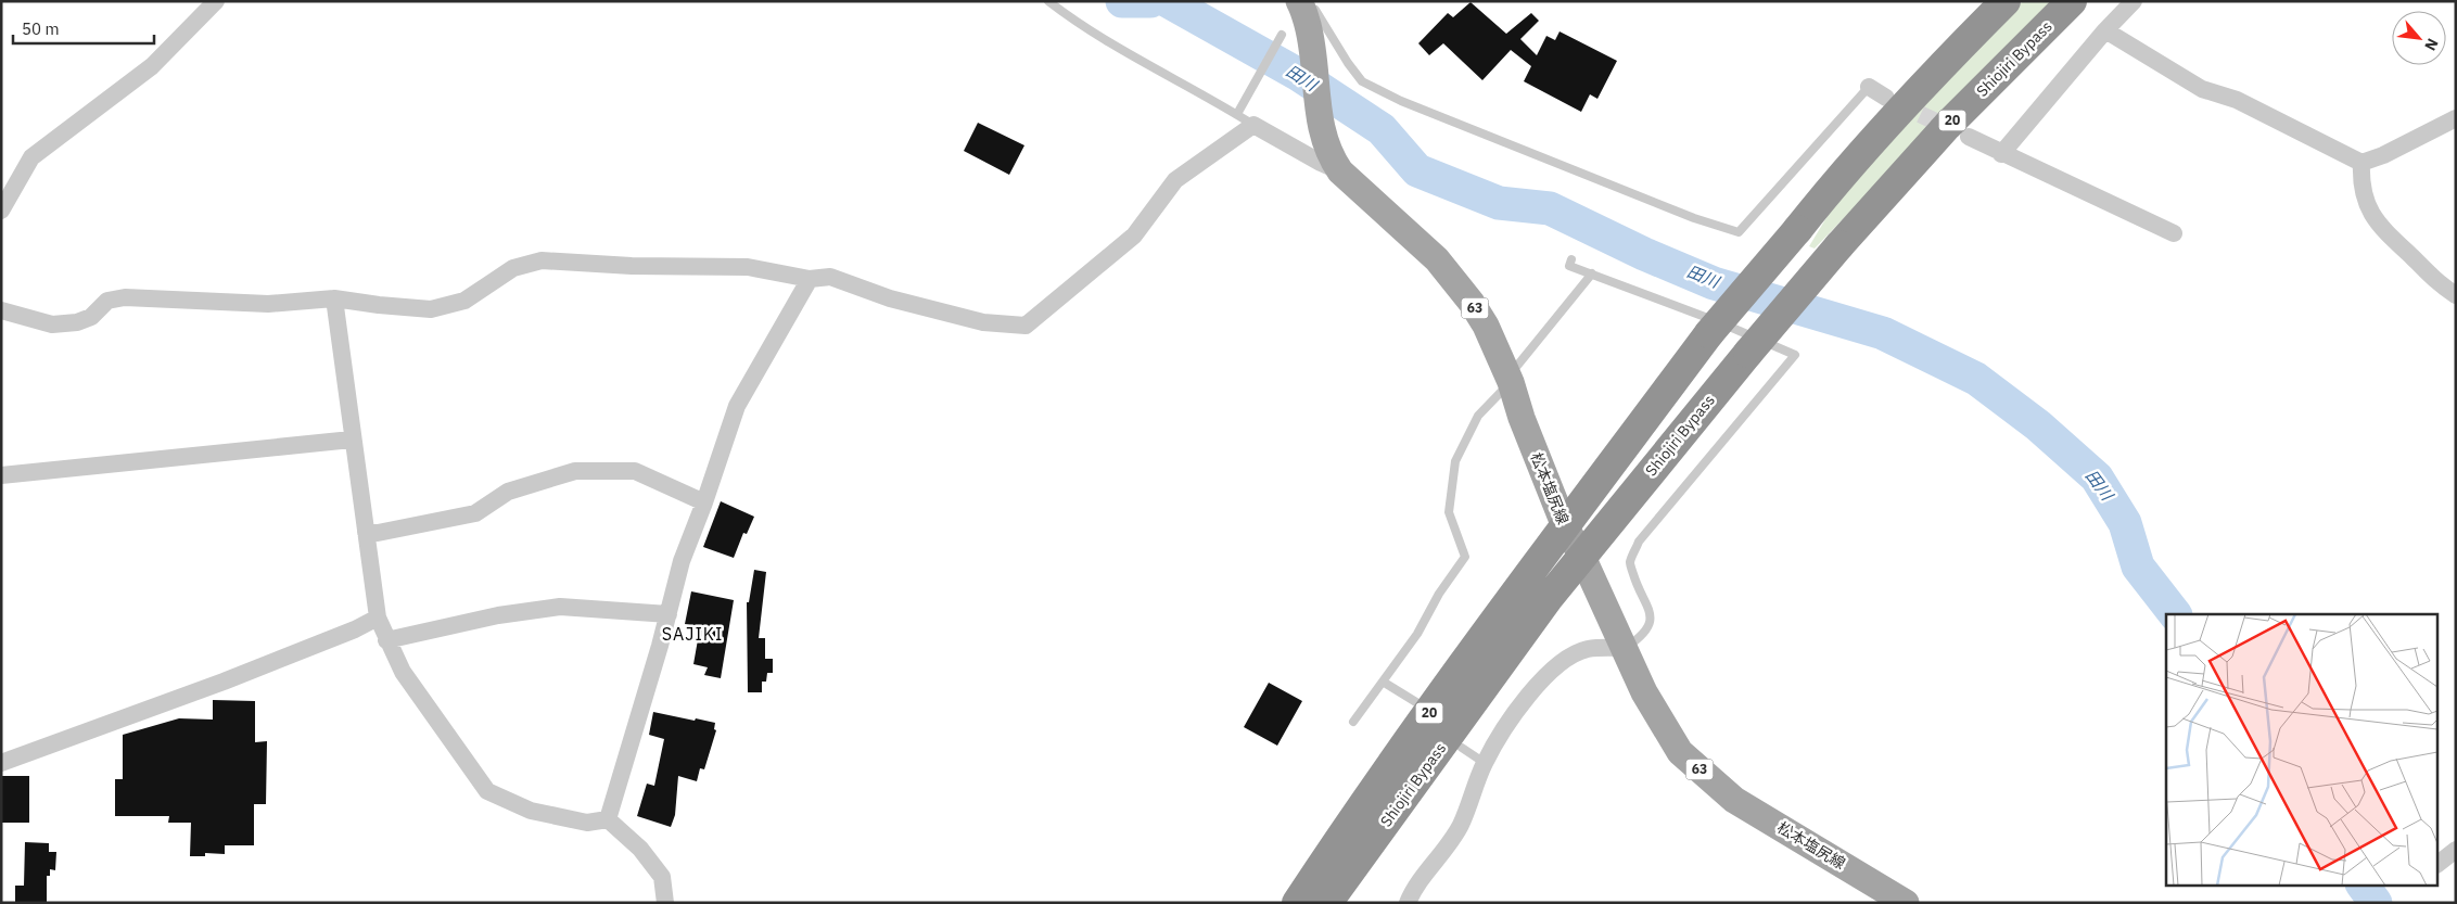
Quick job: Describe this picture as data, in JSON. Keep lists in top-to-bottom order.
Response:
{
  "streets": {
    "highway": ["Shiojiri Bypass", "20"],
    "main road": ["63", "松本塩尻線"]
  },
  "crossings": [
    ["Shiojiri Bypass", "松本塩尻線"]
  ],
  "districts": ["SAJIKI"],
  "water": ["田川"],
  "scale_bar": "50 m",
  "north": "bottom right"
}
